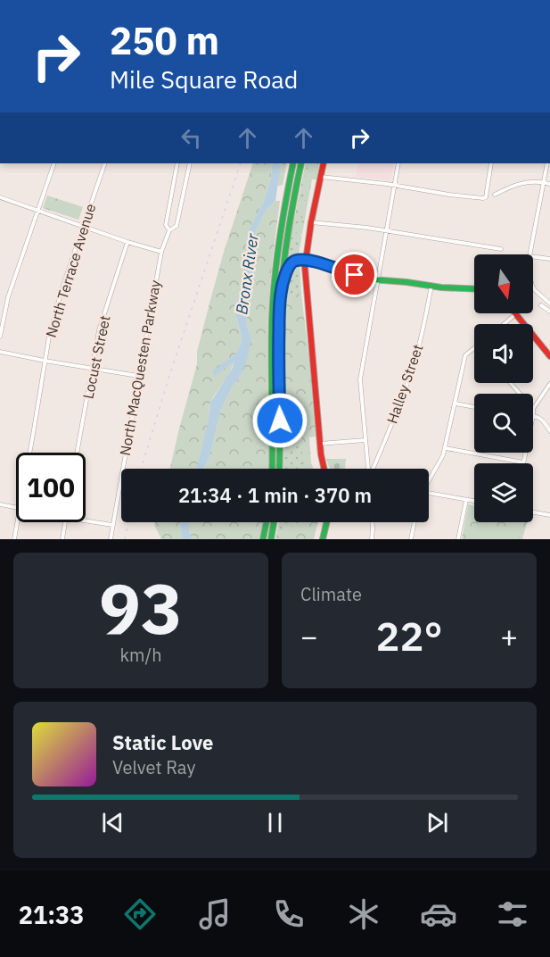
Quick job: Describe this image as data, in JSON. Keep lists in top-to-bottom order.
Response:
{
  "streets": {
    "street": [
      "North Terrace Avenue",
      "Locust Street",
      "North MacQuesten Parkway",
      "Halley Street"
    ]
  },
  "water": ["Bronx River"],
  "north": "bottom",
  "page": {
    "turn": ["250 m", "Mile Square Road"],
    "limit": "100",
    "trip": "21:34 · 1 min · 370 m",
    "tile": [
      ["93", "km/h"],
      "Climate"
    ],
    "heat": ["−", "22°", "+"],
    "song": ["Static Love", "Velvet Ray"],
    "tabs": "21:33"
  }
}
